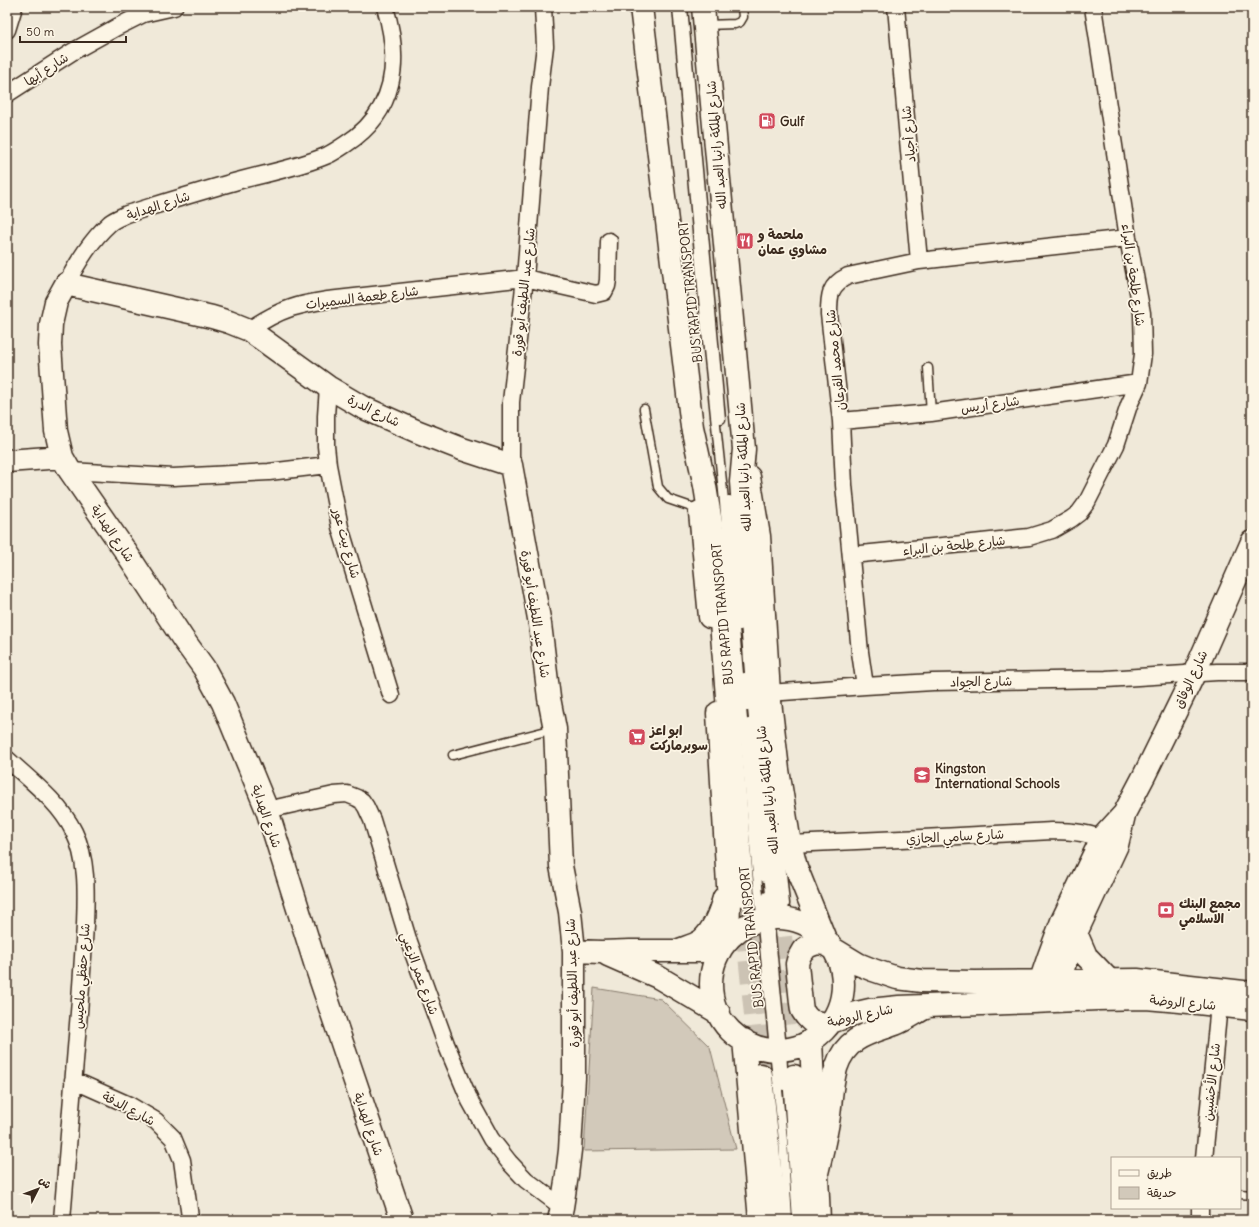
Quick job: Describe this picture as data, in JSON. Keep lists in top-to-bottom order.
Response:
{
  "streets": {
    "street": [
      "شارع أبها",
      "شارع أجياد",
      "شارع الملكة رانيا العبد الله",
      "شارع الهداية",
      "شارع طلحة بن البراء",
      "شارع عبد اللطيف أبو قورة",
      "شارع طعمة السميرات",
      "شارع محمد القرعان",
      "شارع أريس",
      "شارع الدرة",
      "شارع بيت عور",
      "شارع الوفاق",
      "شارع الجواد",
      "شارع سامي الجازي",
      "شارع عمر الزعبي",
      "شارع حفظي ملحيس",
      "شارع الروضة",
      "شارع الأخشبين",
      "شارع الدفة"
    ],
    "lane": ["BUS RAPID TRANSPORT"]
  },
  "crossings": [
    ["شارع أجياد", "شارع محمد القرعان"],
    ["شارع الملكة رانيا العبد الله", "BUS RAPID TRANSPORT"],
    ["شارع الهداية", "شارع عمر الزعبي"],
    ["شارع طلحة بن البراء", "شارع محمد القرعان"],
    ["شارع طلحة بن البراء", "شارع أريس"],
    ["شارع عبد اللطيف أبو قورة", "شارع طعمة السميرات"],
    ["شارع عبد اللطيف أبو قورة", "شارع الدرة"],
    ["شارع عبد اللطيف أبو قورة", "شارع عمر الزعبي"],
    ["شارع طعمة السميرات", "شارع الدرة"],
    ["شارع محمد القرعان", "شارع أريس"],
    ["شارع محمد القرعان", "شارع الجواد"],
    ["شارع الدرة", "شارع بيت عور"],
    ["شارع الوفاق", "شارع الجواد"],
    ["شارع الوفاق", "شارع سامي الجازي"],
    ["شارع الوفاق", "شارع الروضة"],
    ["شارع حفظي ملحيس", "شارع الدفة"],
    ["شارع الروضة", "شارع الأخشبين"]
  ],
  "places": {
    "fuel station": ["Gulf"],
    "restaurant": ["ملحمة و مشاوي عمان"],
    "supermarket": ["ابو اعز سوبرماركت"],
    "school or university": ["Kingston International Schools"],
    "bank": ["مجمع البنك الاسلامي"]
  },
  "legend": ["طريق", "حديقة"],
  "scale_bar": "50 m",
  "north": "top right"
}
